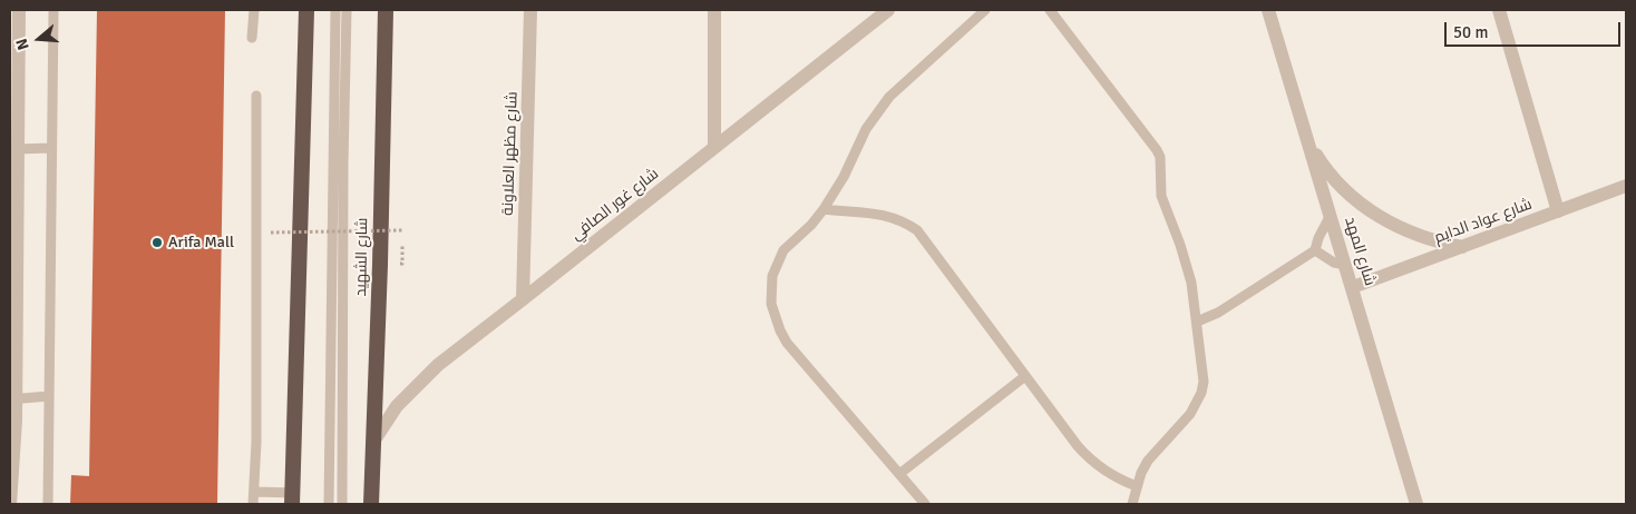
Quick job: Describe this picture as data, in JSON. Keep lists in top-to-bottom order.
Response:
{
  "streets": {
    "highway": ["شارع الشهيد"],
    "street": [
      "شارع مظهر العلاونة",
      "شارع غور الصافي",
      "شارع عواد الدايم",
      "شارع المهد"
    ]
  },
  "crossings": [
    ["شارع مظهر العلاونة", "شارع غور الصافي"],
    ["شارع غور الصافي", "شارع الشهيد"],
    ["شارع عواد الدايم", "شارع المهد"]
  ],
  "places": ["Arifa Mall"],
  "scale_bar": "50 m",
  "north": "left"
}
